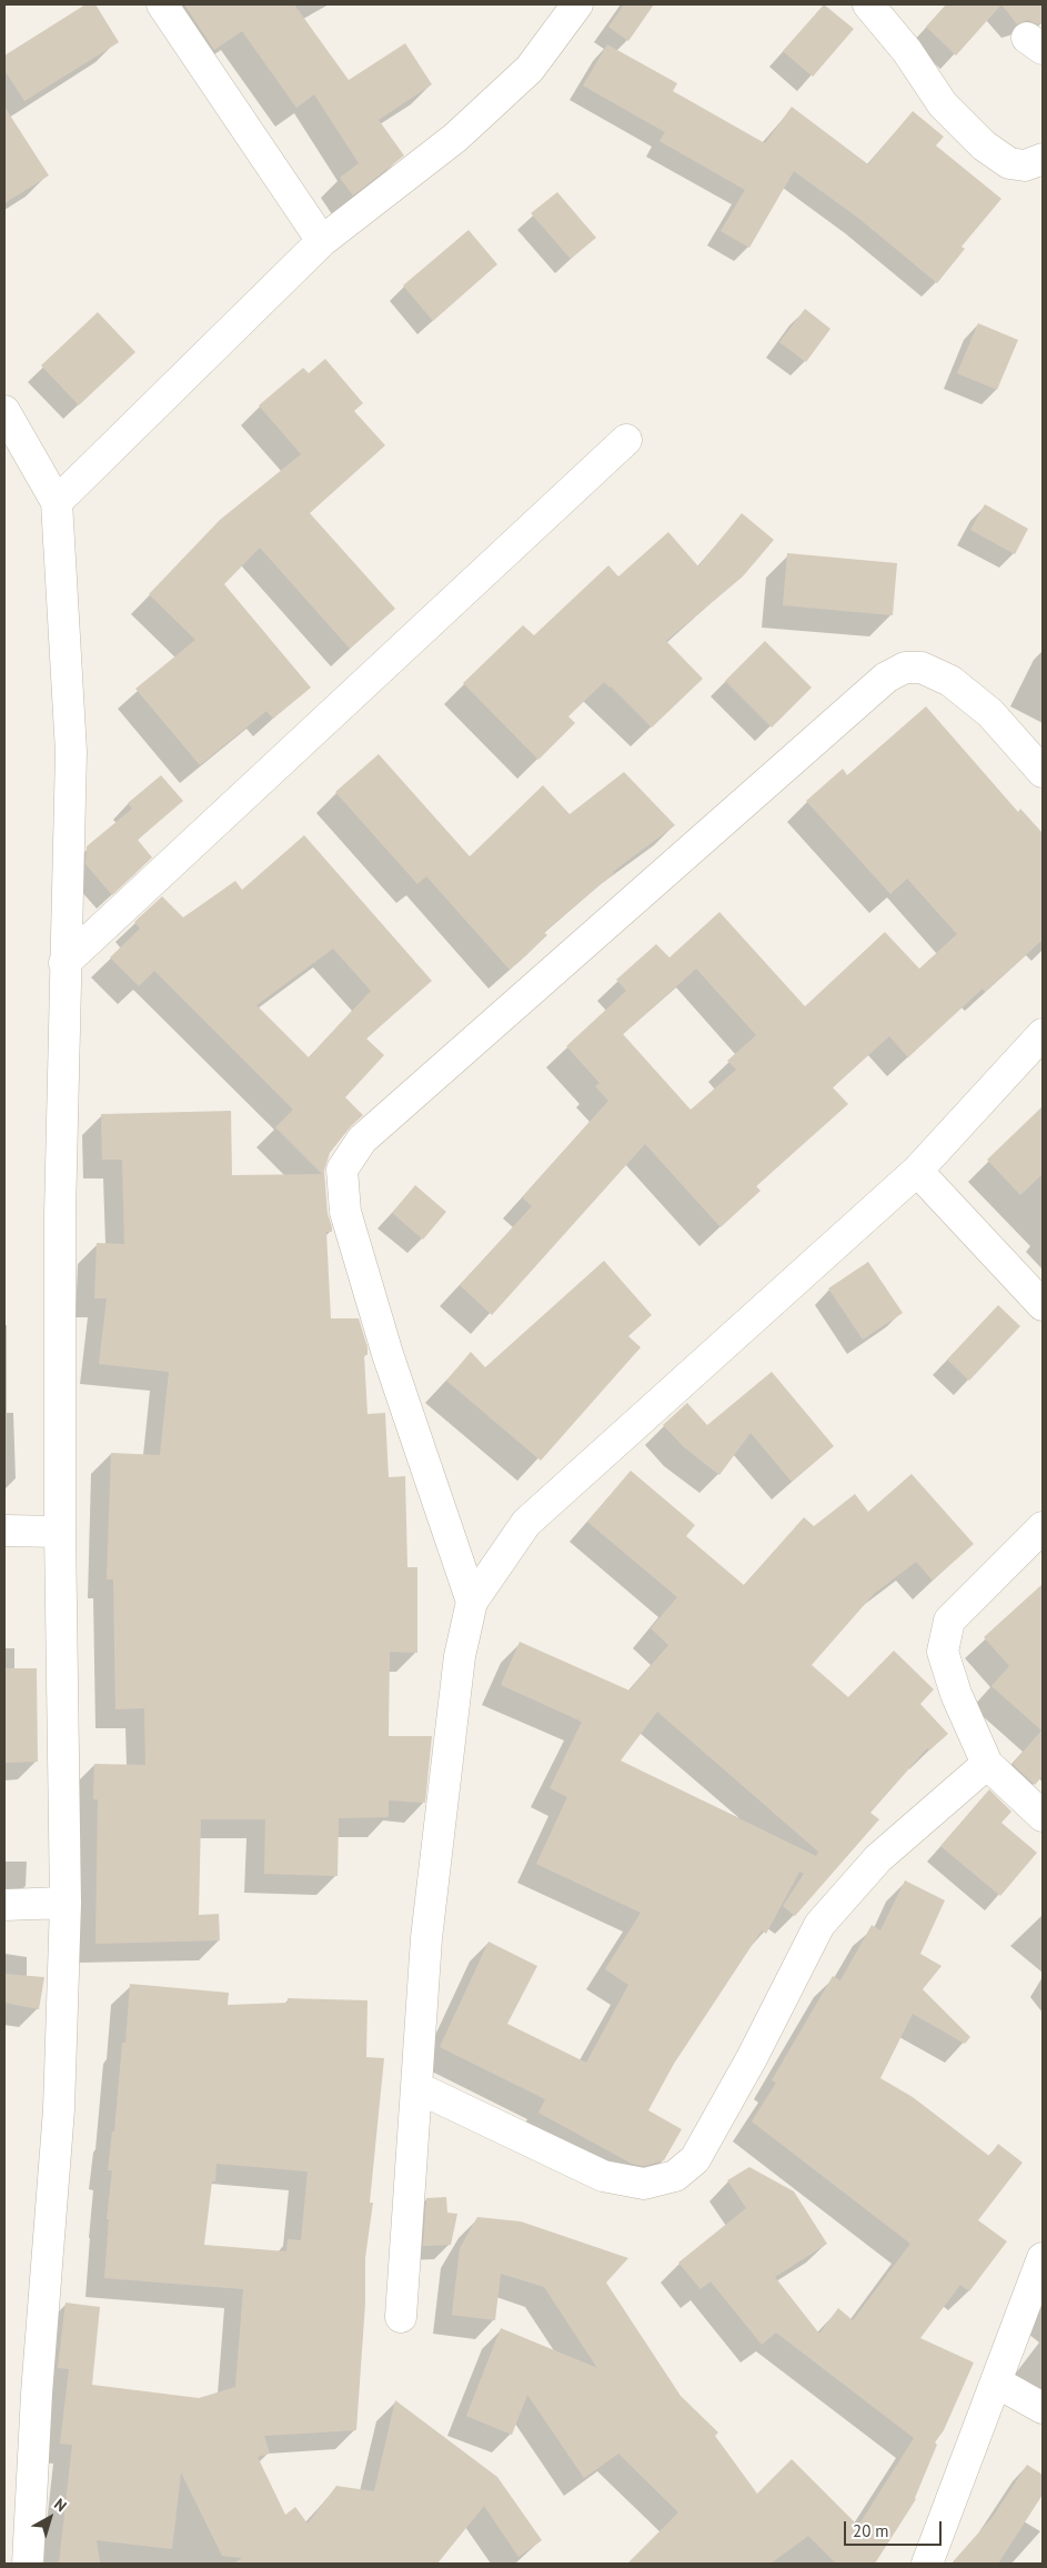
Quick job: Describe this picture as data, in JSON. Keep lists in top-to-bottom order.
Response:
{
  "scale_bar": "20 m",
  "north": "top right"
}
